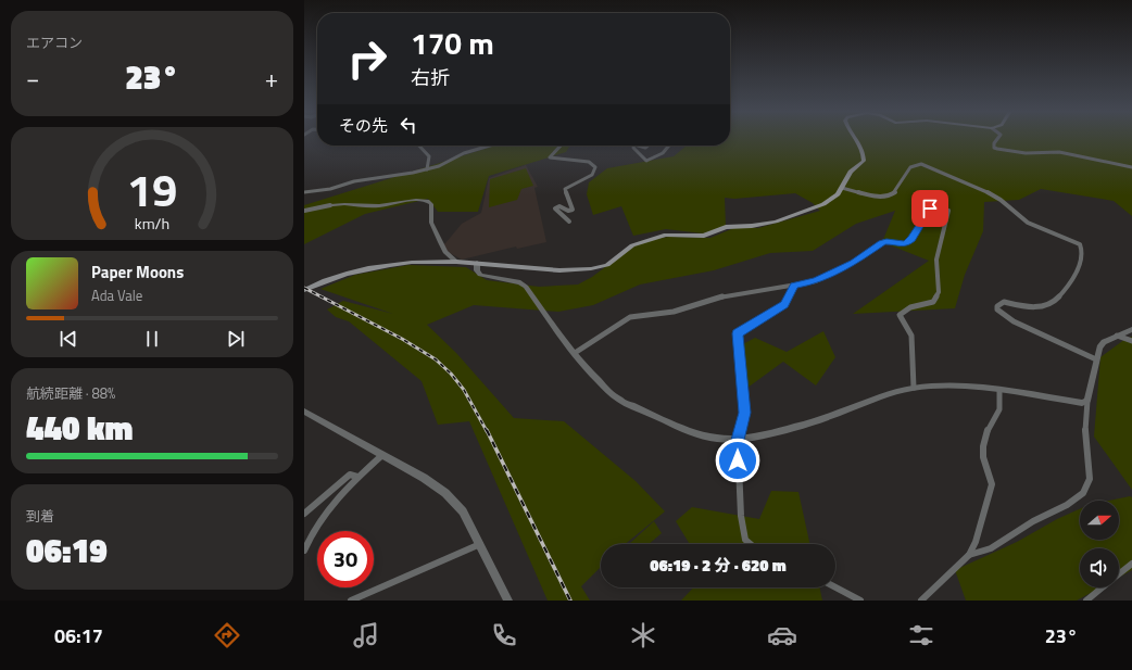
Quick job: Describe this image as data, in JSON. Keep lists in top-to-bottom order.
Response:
{
  "north": "right",
  "page": {
    "tile": [
      "エアコン",
      ["航続距離 · 88%", "440 km"],
      ["到着", "06:19"]
    ],
    "turn": ["170 m", "右折"],
    "heat": ["−", "23°", "+"],
    "then": "その先",
    "song": ["Paper Moons", "Ada Vale"],
    "limit": "30",
    "trip": "06:19 · 2 分 · 620 m",
    "tabs": ["06:17", "23°"],
    "gauge": ["19", "km/h"]
  }
}
